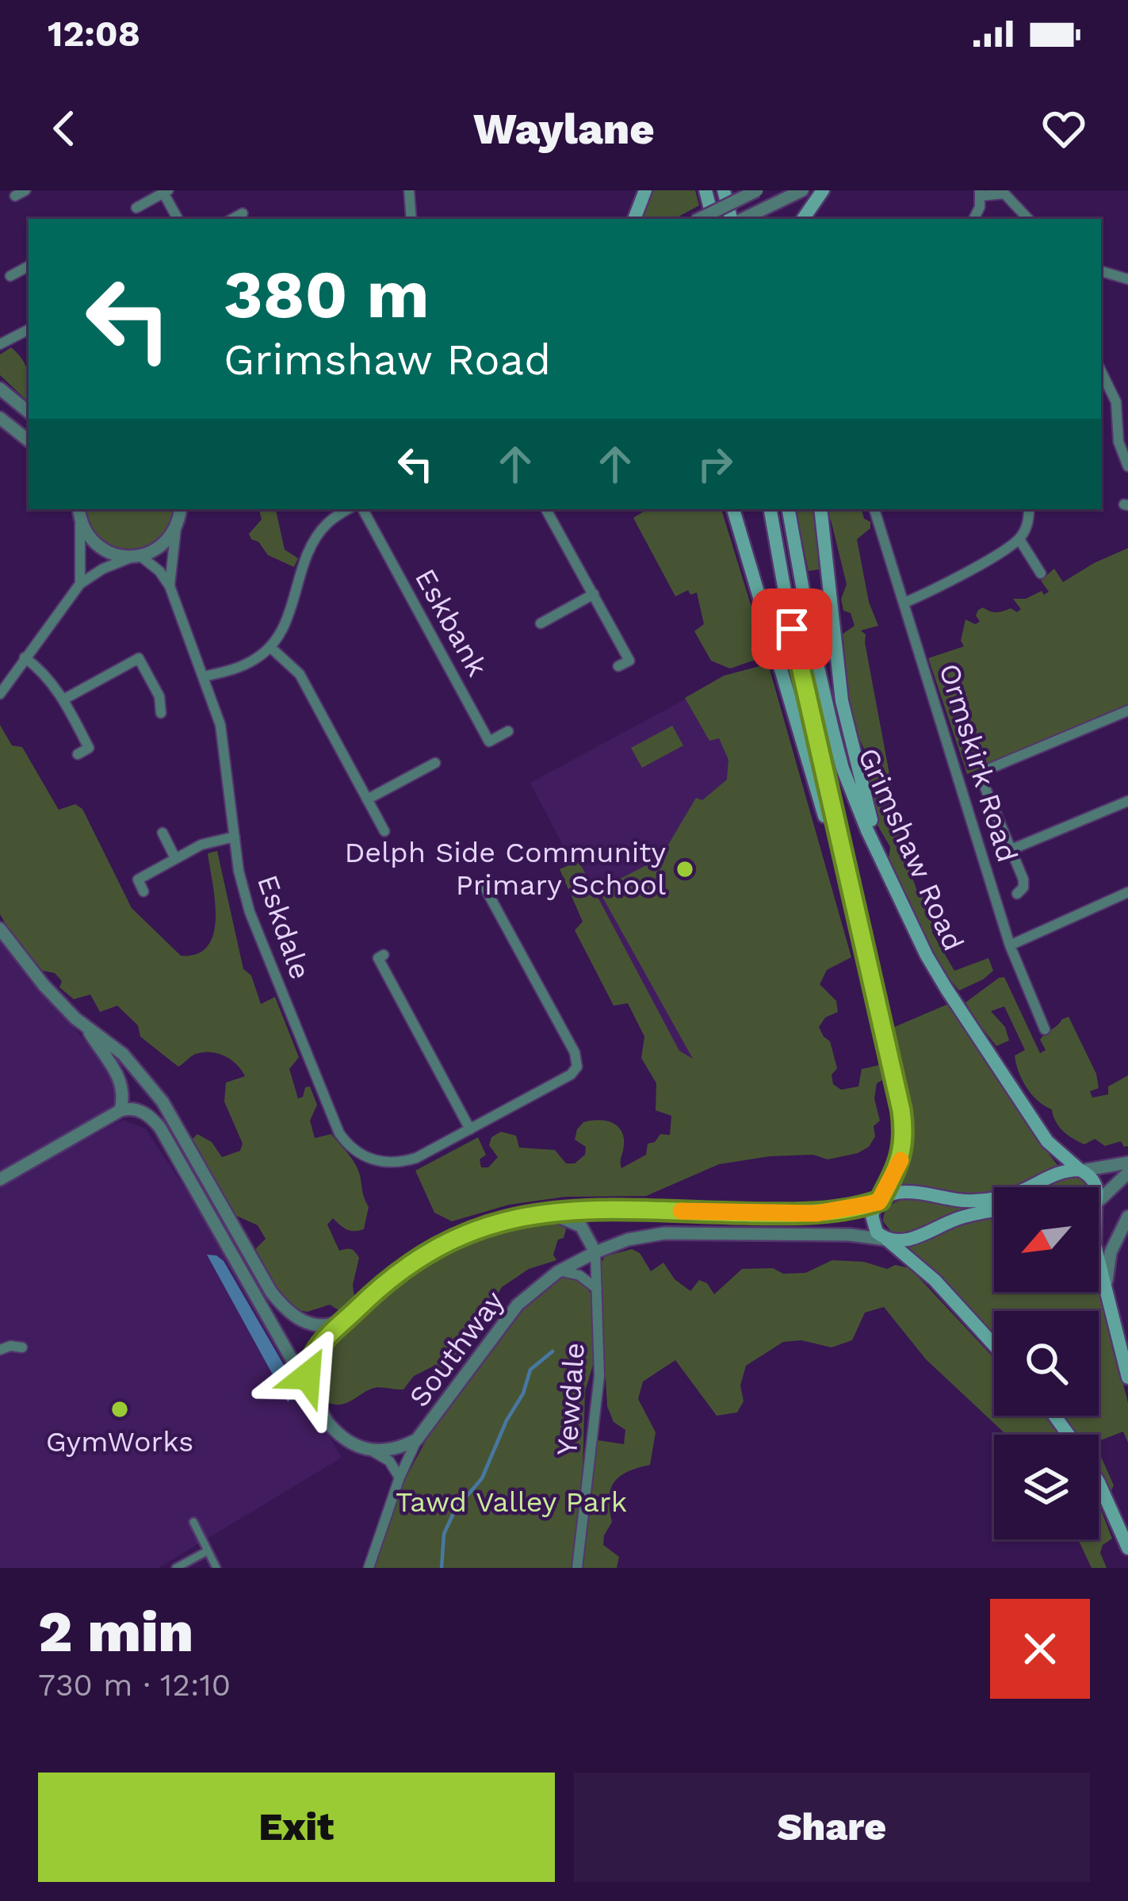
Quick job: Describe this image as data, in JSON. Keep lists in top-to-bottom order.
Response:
{
  "streets": {
    "main road": ["Grimshaw Road"],
    "street": [
      "Eskbank",
      "Ormskirk Road",
      "Eskdale",
      "Southway",
      "Yewdale"
    ]
  },
  "crossings": [
    ["Southway", "Yewdale"]
  ],
  "parks": ["Tawd Valley Park"],
  "places": ["Delph Side Community Primary School", "GymWorks"],
  "north": "bottom left",
  "page": {
    "status": "12:08",
    "header": "Waylane",
    "turn": ["380 m", "Grimshaw Road"],
    "heading": ["2 min", "730 m · 12:10"],
    "buttons": ["Exit", "Share"]
  }
}
